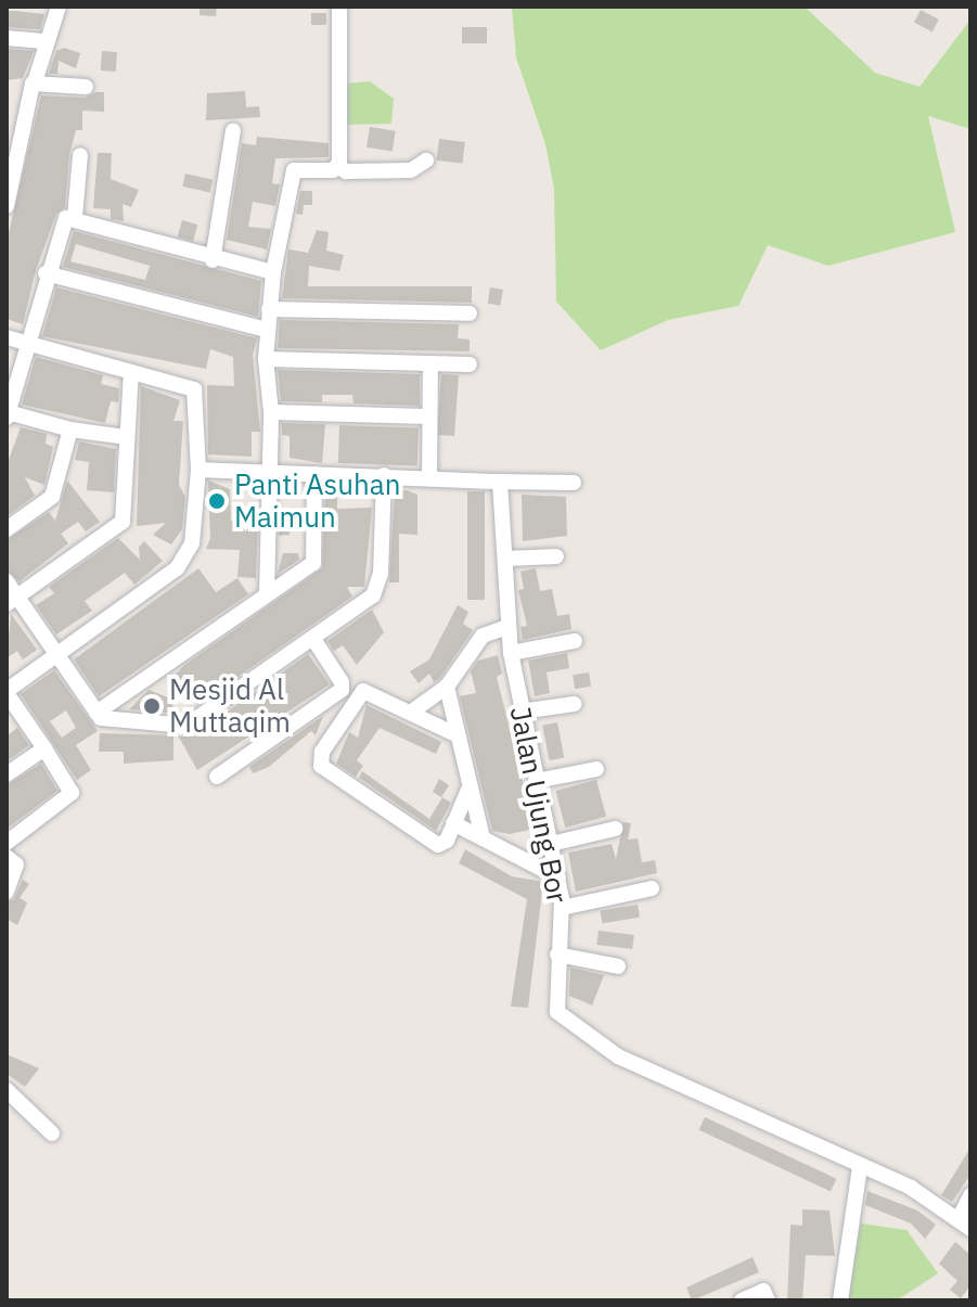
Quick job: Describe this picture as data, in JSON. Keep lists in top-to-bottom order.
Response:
{
  "streets": {
    "street": ["Jalan Ujung Bor"]
  },
  "places": ["Panti Asuhan Maimun", "Mesjid Al Muttaqim"]
}
